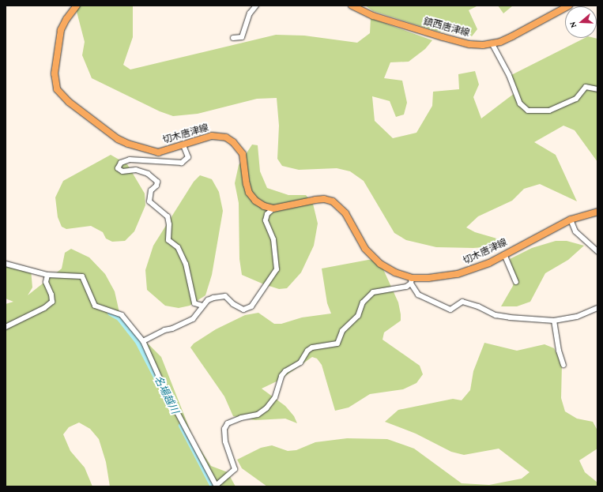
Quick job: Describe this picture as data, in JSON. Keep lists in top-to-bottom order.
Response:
{
  "streets": {
    "main road": ["鎮西唐津線", "切木唐津線"]
  },
  "water": ["名場越川"],
  "north": "left"
}
